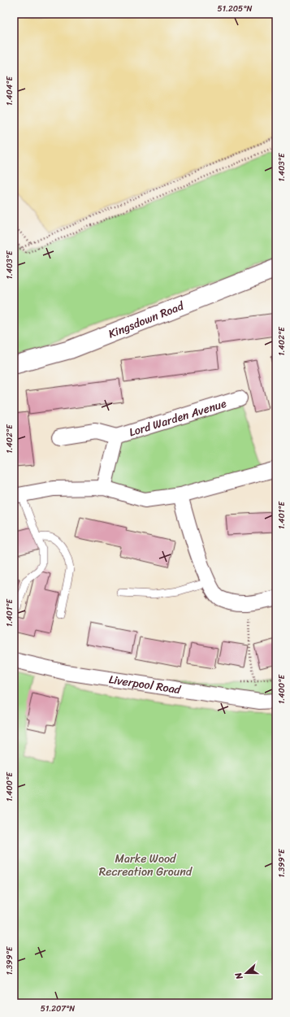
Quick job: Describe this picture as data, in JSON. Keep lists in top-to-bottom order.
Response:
{
  "streets": {
    "street": ["Kingsdown Road", "Lord Warden Avenue", "Liverpool Road"]
  },
  "parks": ["Marke Wood Recreation Ground"],
  "north": "left",
  "coordinates": [
    "51.205°N",
    "1.404°E",
    "1.403°E",
    "1.402°E",
    "1.401°E",
    "1.400°E",
    "1.399°E",
    "51.207°N"
  ]
}
